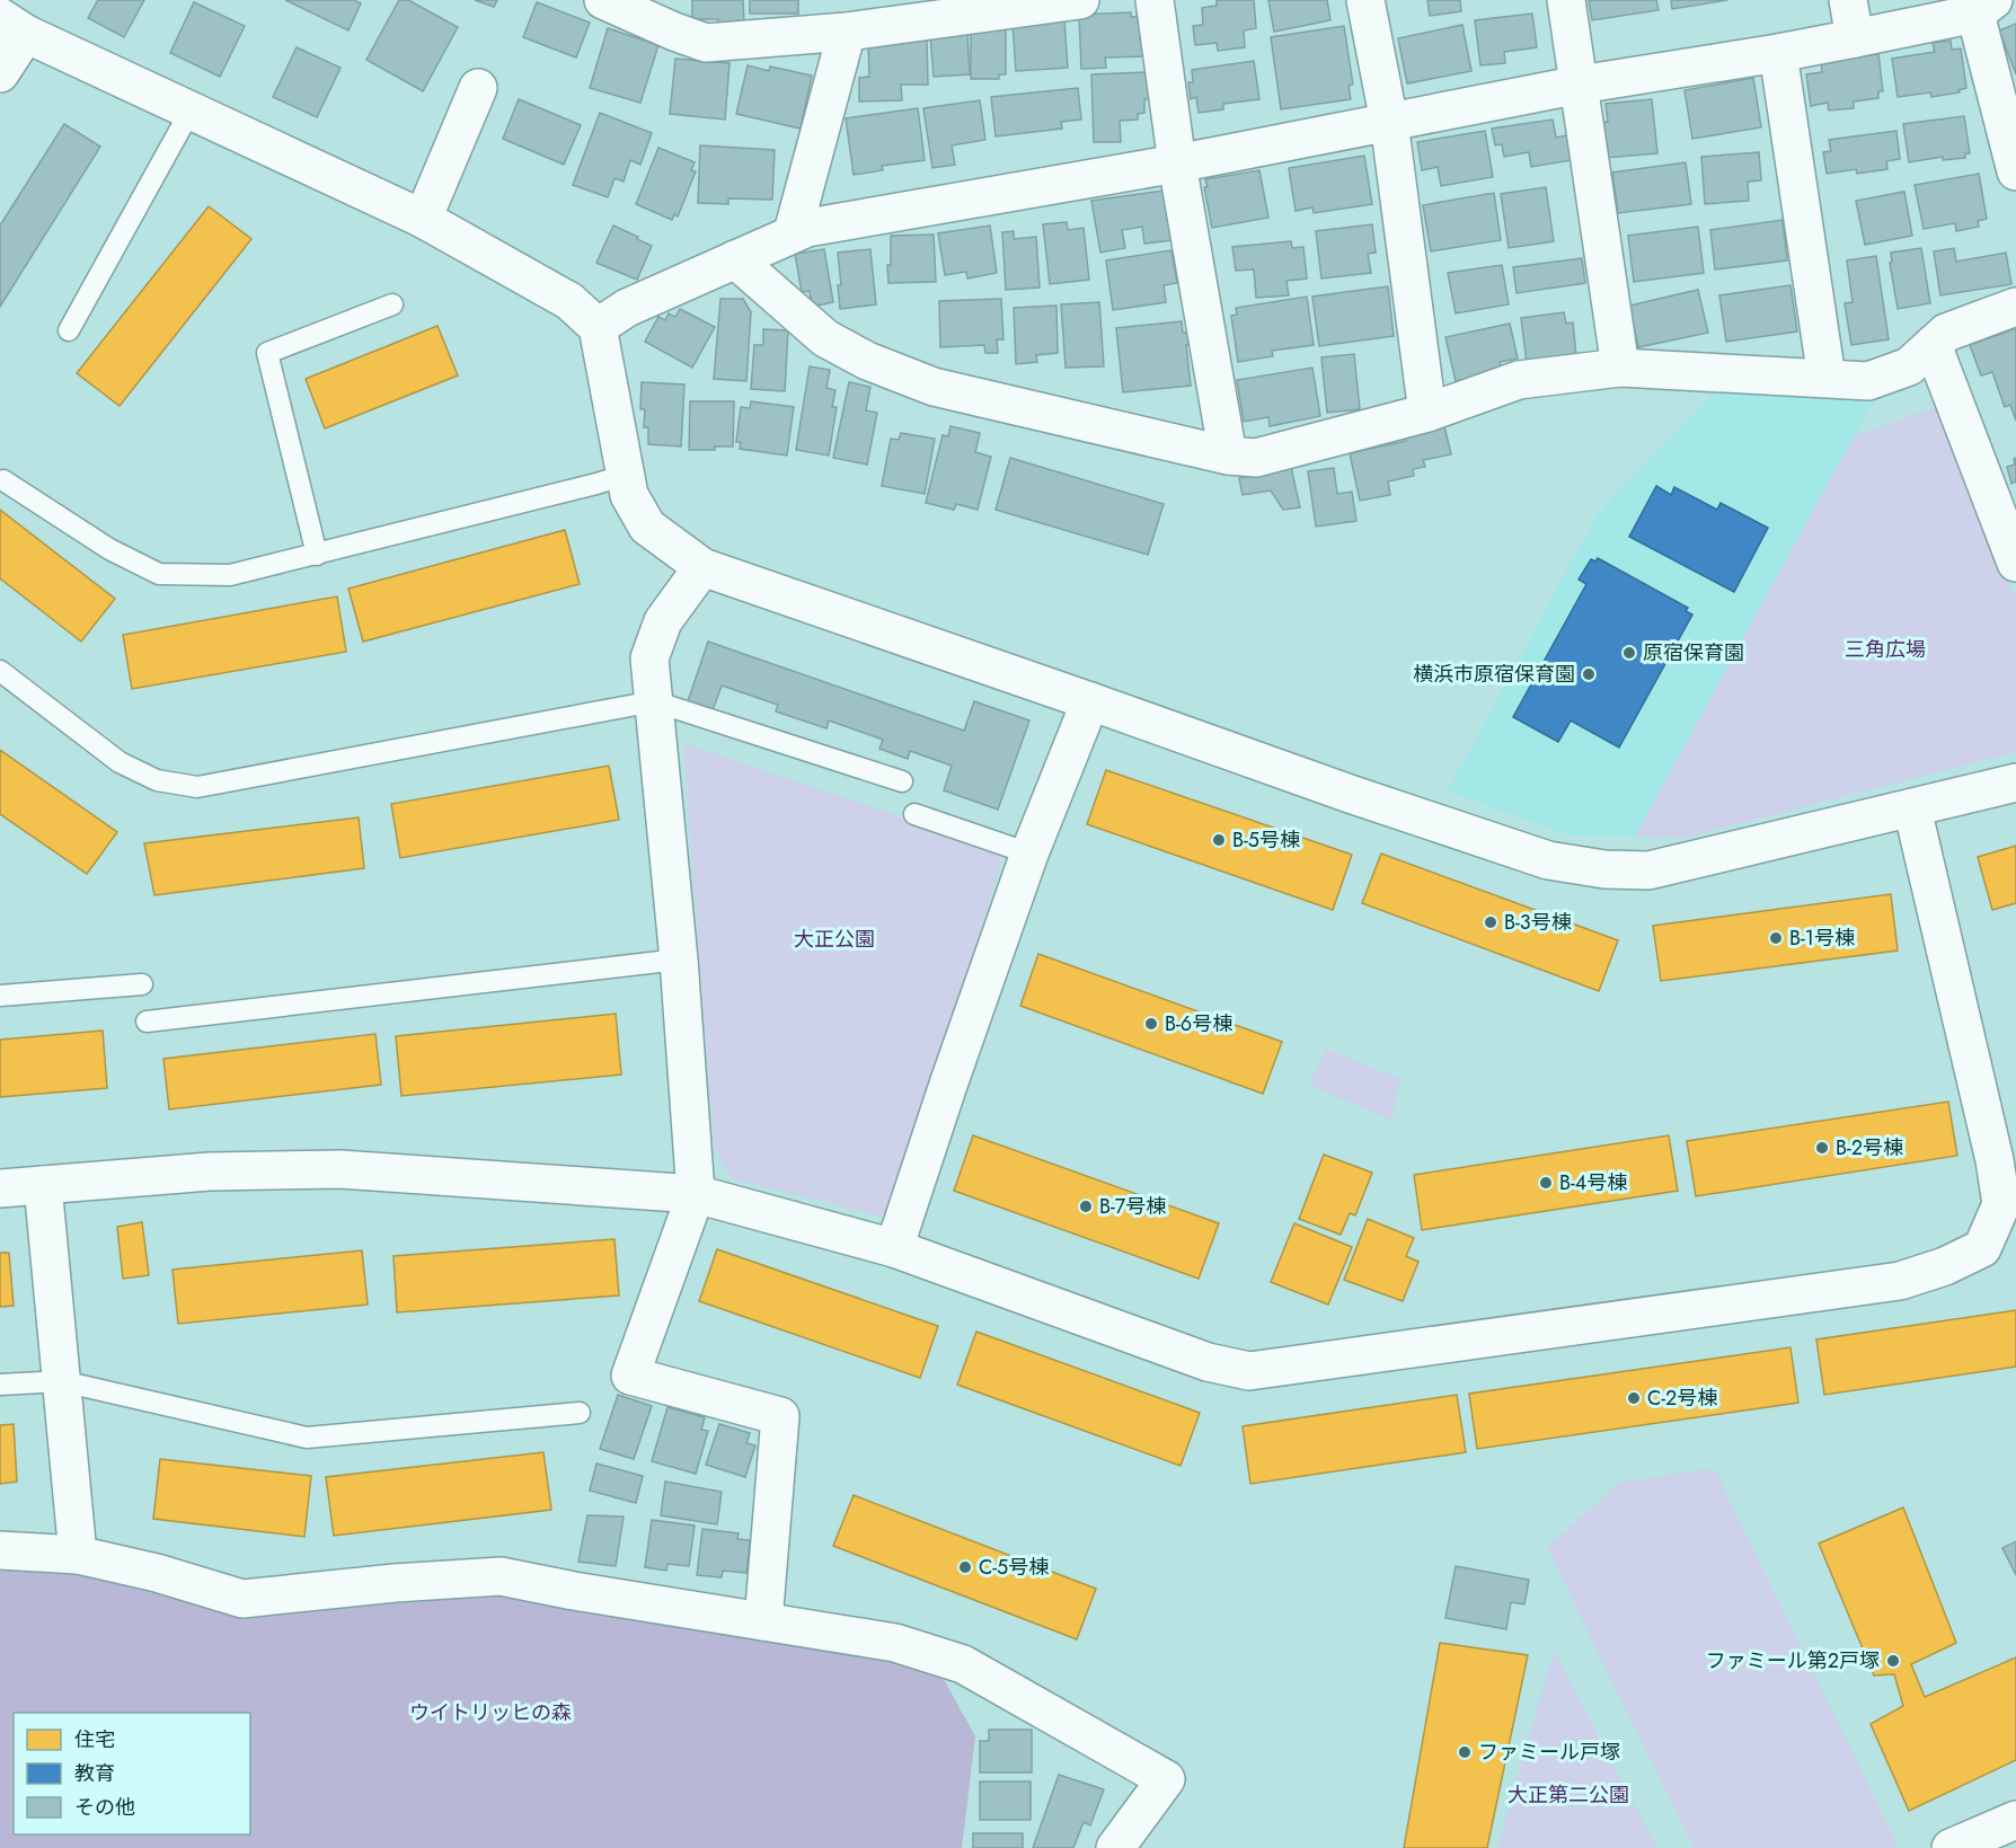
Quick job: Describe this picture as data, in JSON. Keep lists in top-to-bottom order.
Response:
{
  "parks": [
    "三角広場",
    "大正公園",
    "ウイトリッヒの森",
    "大正第二公園"
  ],
  "places": [
    "原宿保育園",
    "横浜市原宿保育園",
    "B-5号棟",
    "B-3号棟",
    "B-1号棟",
    "B-6号棟",
    "B-2号棟",
    "B-4号棟",
    "B-7号棟",
    "C-2号棟",
    "C-5号棟",
    "ファミール第2戸塚",
    "ファミール戸塚"
  ],
  "legend": ["住宅", "教育", "その他"]
}
